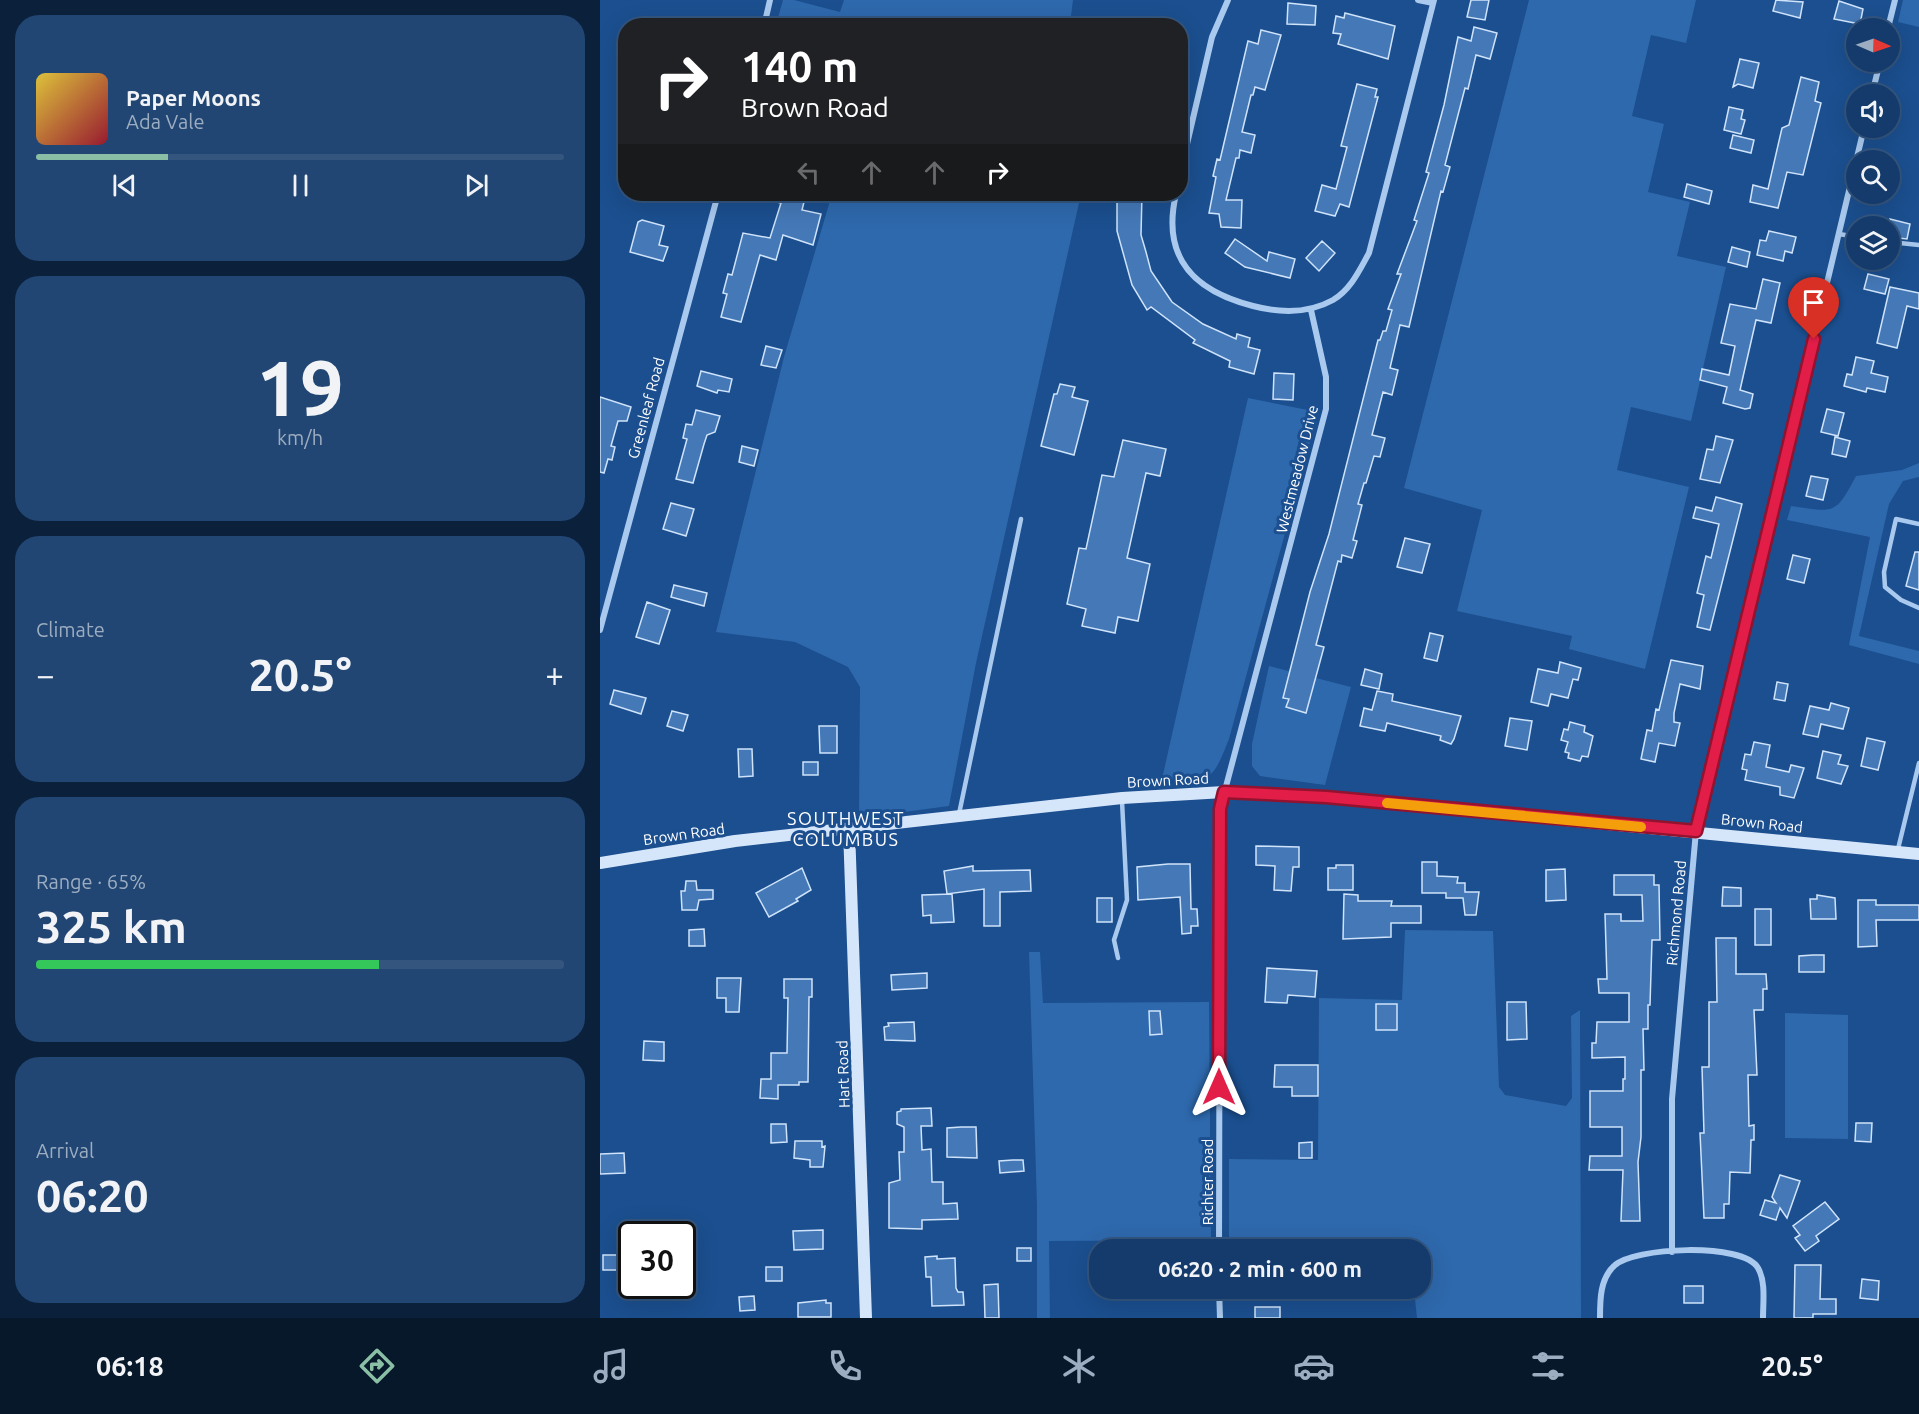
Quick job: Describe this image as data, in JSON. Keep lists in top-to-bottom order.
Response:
{
  "streets": {
    "main road": ["Brown Road", "Hart Road"],
    "street": [
      "Greenleaf Road",
      "Westmeadow Drive",
      "Richmond Road",
      "Richter Road"
    ]
  },
  "crossings": [
    ["Westmeadow Drive", "Brown Road"],
    ["Westmeadow Drive", "Richter Road"],
    ["Brown Road", "Richmond Road"],
    ["Brown Road", "Hart Road"],
    ["Brown Road", "Richter Road"]
  ],
  "districts": ["SOUTHWEST COLUMBUS"],
  "north": "right",
  "page": {
    "turn": ["140 m", "Brown Road"],
    "song": ["Paper Moons", "Ada Vale"],
    "tile": [
      ["19", "km/h"],
      "Climate",
      ["Range · 65%", "325 km"],
      ["Arrival", "06:20"]
    ],
    "heat": ["−", "20.5°", "+"],
    "limit": "30",
    "trip": "06:20 · 2 min · 600 m",
    "tabs": ["06:18", "20.5°"]
  }
}
